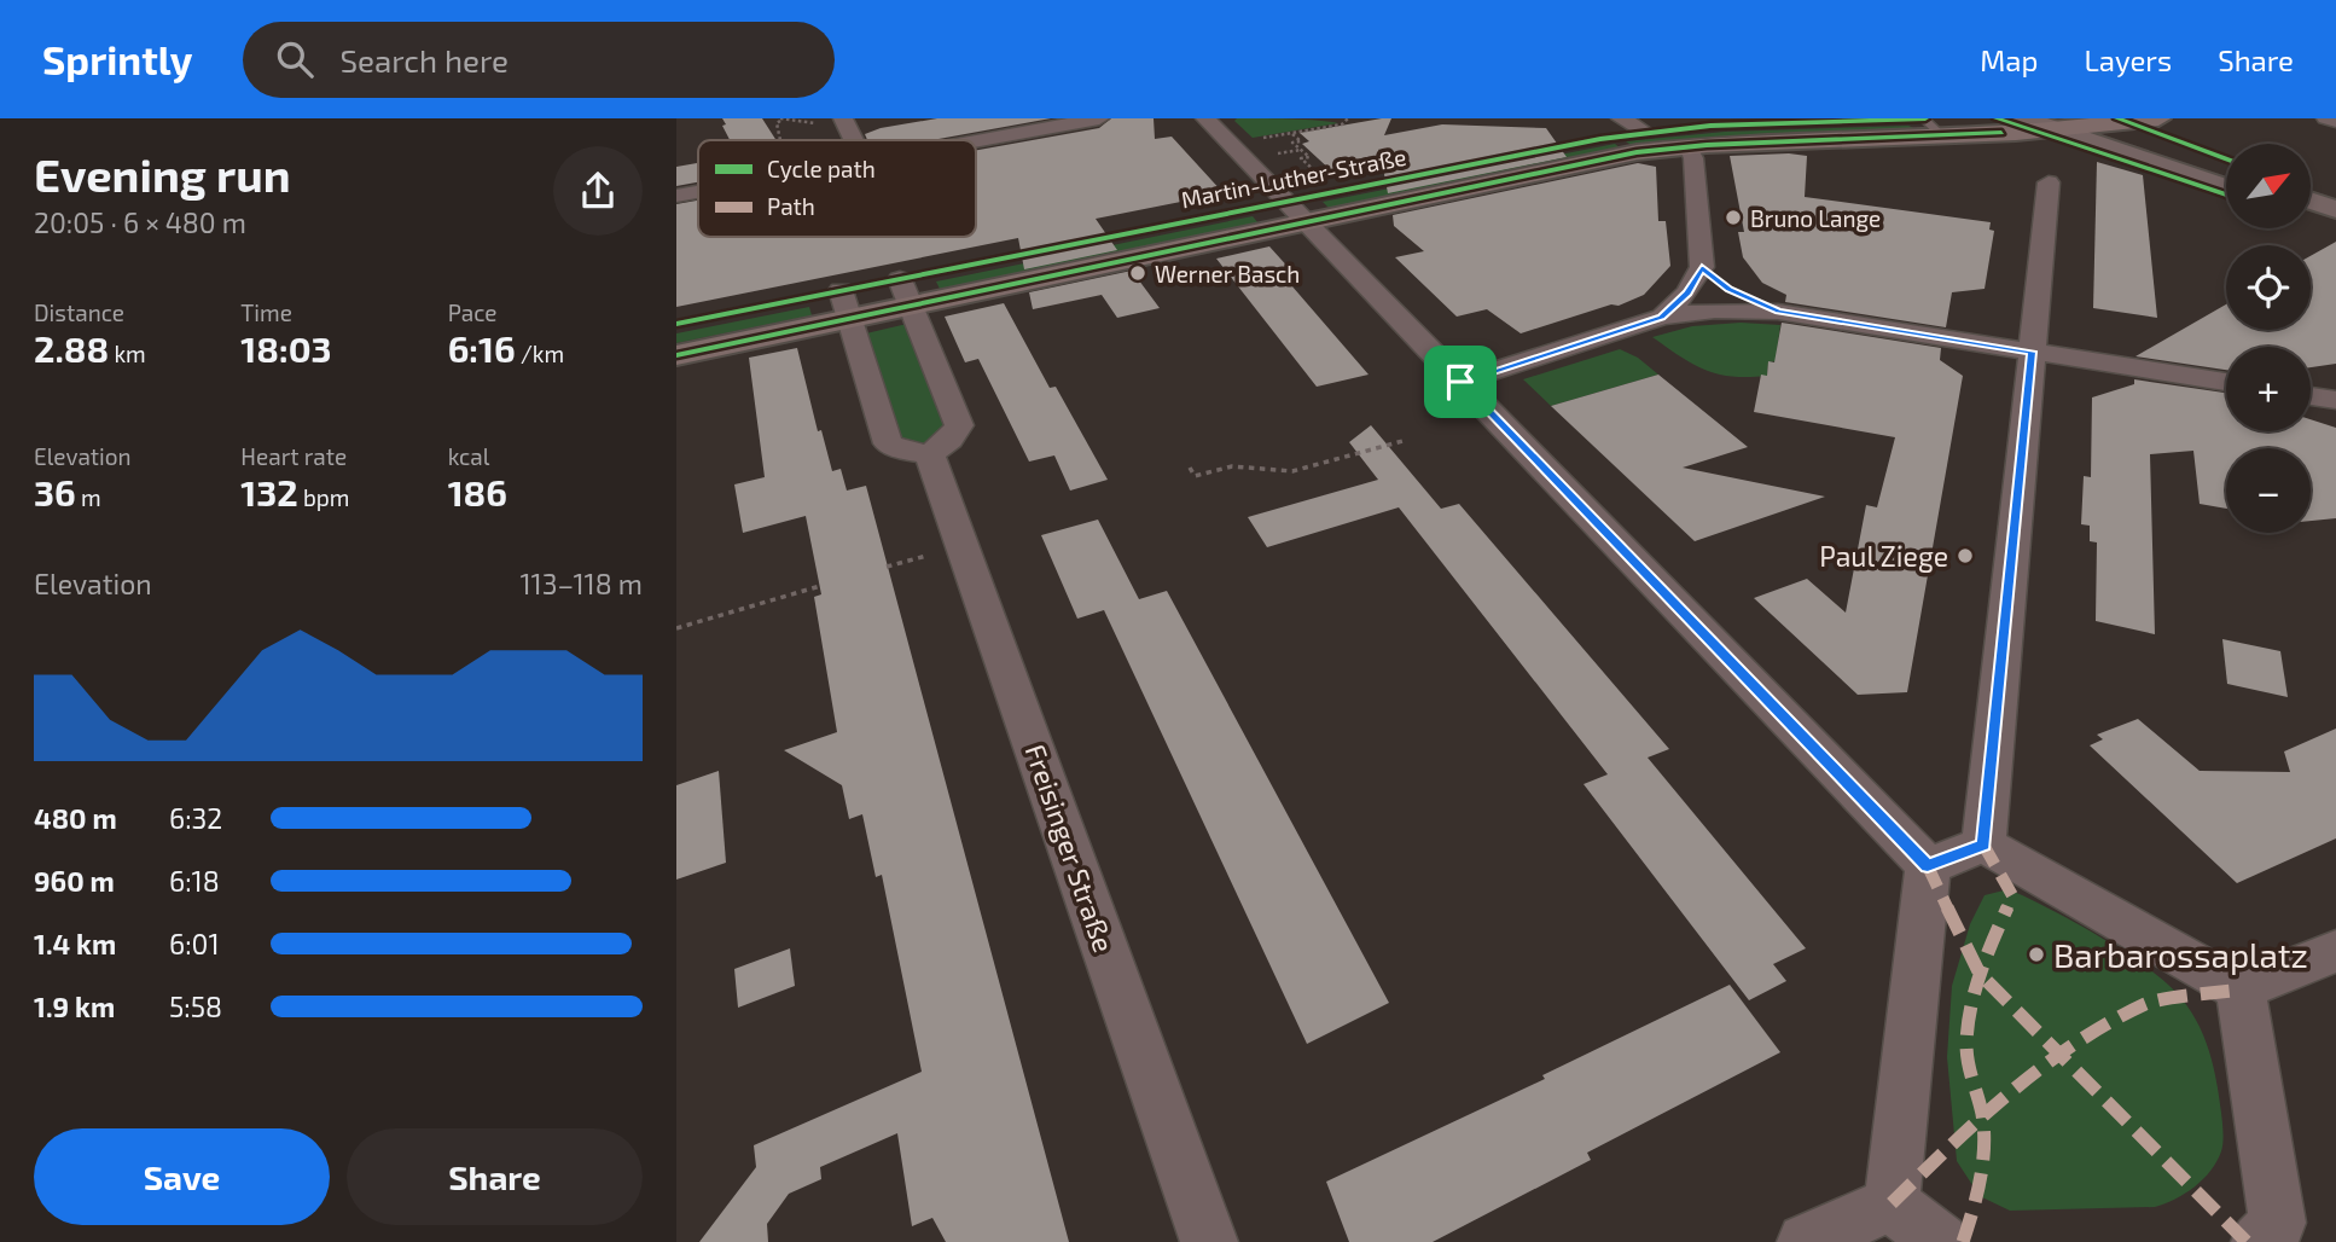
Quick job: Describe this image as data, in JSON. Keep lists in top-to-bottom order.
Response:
{
  "streets": {
    "main road": ["Martin-Luther-Straße"],
    "street": ["Freisinger Straße"]
  },
  "places": [
    "Bruno Lange",
    "Werner Basch",
    "Paul Ziege",
    "Barbarossaplatz"
  ],
  "legend": ["Cycle path", "Path"],
  "north": "top right",
  "page": {
    "header": "Sprintly",
    "search": "Search here",
    "nav": ["Map", "Layers", "Share"],
    "heading": ["Evening run", "20:05 · 6 × 480 m"],
    "map_buttons": ["+", "−"],
    "stats": [
      ["Distance", "2.88 km"],
      ["Time", "18:03"],
      ["Pace", "6:16 /km"],
      ["Elevation", "36 m"],
      ["Heart rate", "132 bpm"],
      ["kcal", "186"]
    ],
    "chart": ["Elevation", "113–118 m"],
    "list": [
      {
        "name": "480 m",
        "note": "6:32"
      },
      {
        "name": "960 m",
        "note": "6:18"
      },
      {
        "name": "1.4 km",
        "note": "6:01"
      },
      {
        "name": "1.9 km",
        "note": "5:58"
      }
    ],
    "buttons": ["Save", "Share"]
  }
}
